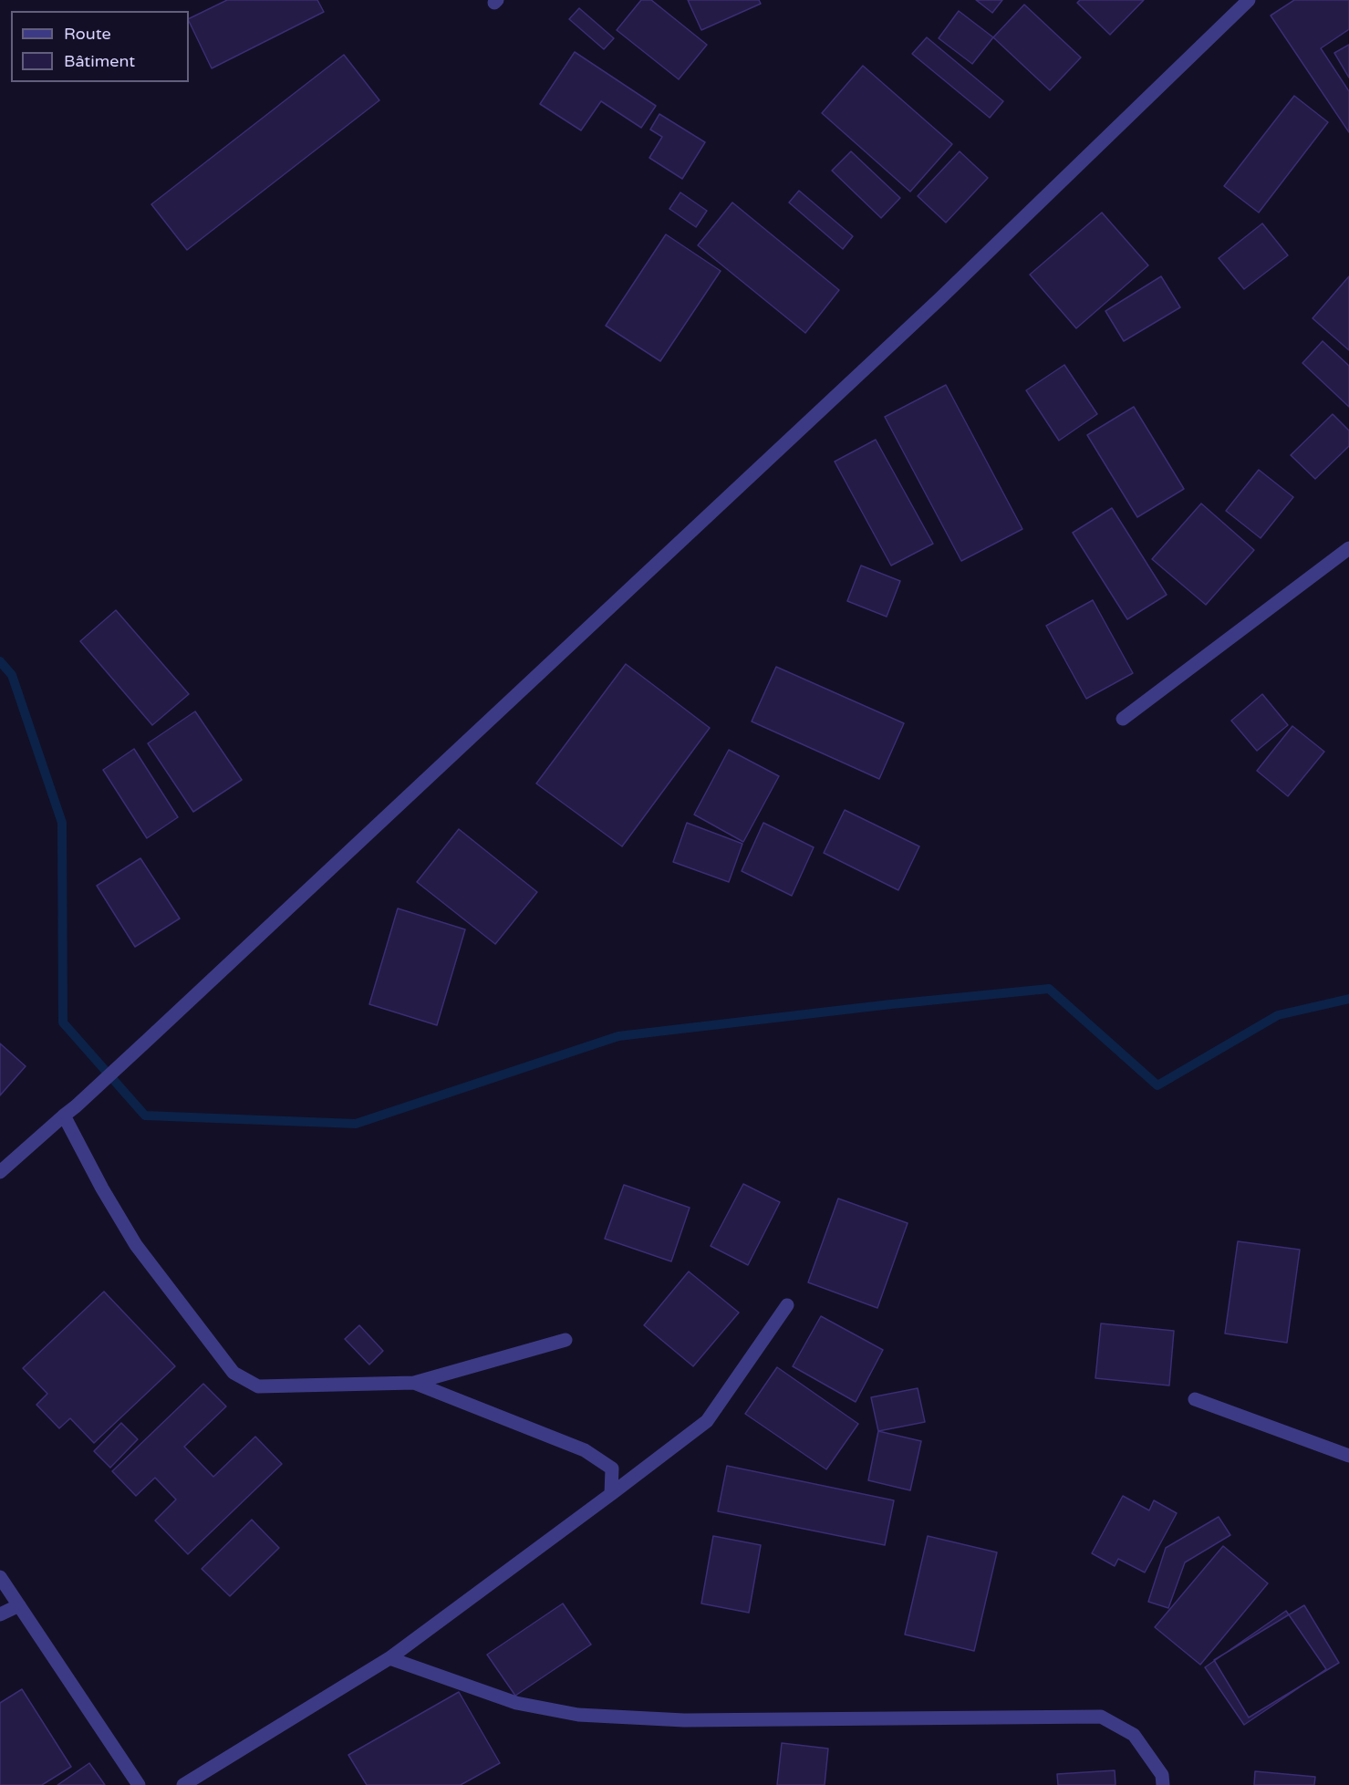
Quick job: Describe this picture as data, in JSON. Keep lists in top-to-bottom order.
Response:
{
  "legend": ["Route", "Bâtiment"]
}
